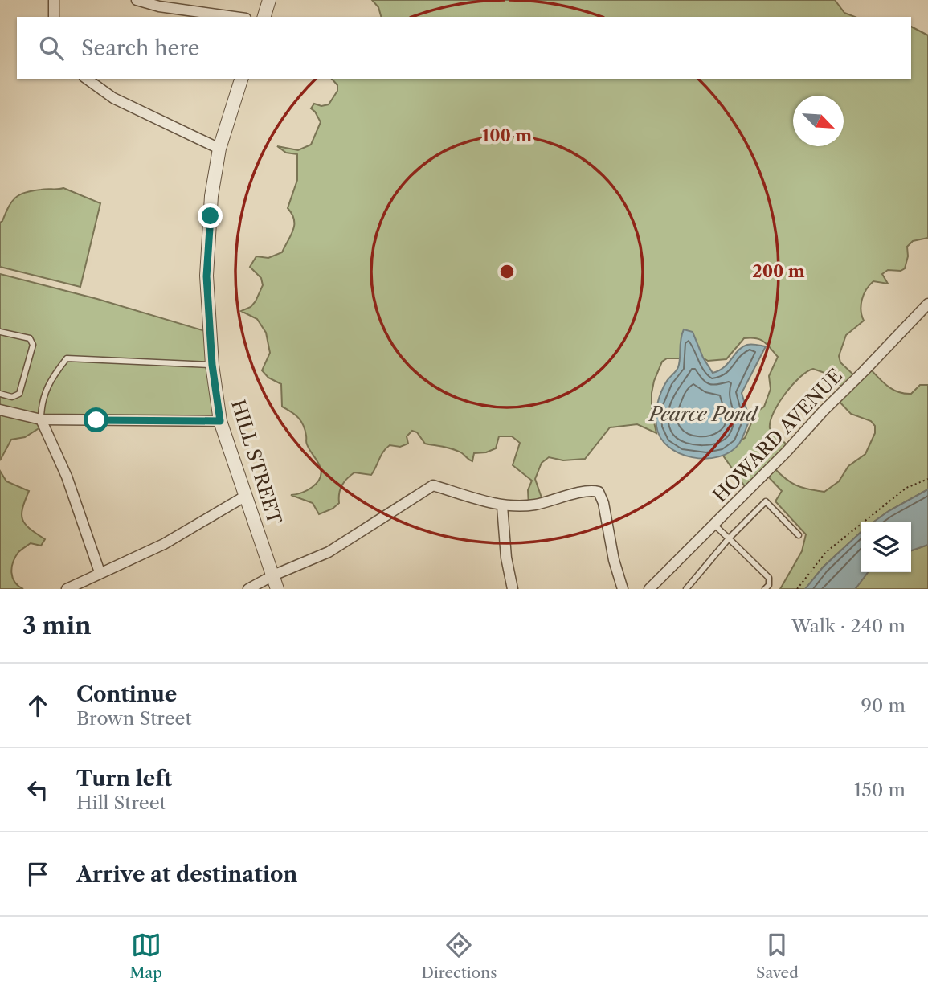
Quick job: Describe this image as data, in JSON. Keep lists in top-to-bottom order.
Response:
{
  "streets": {
    "street": ["HOWARD AVENUE", "HILL STREET"]
  },
  "water": ["Pearce Pond"],
  "north": "bottom right",
  "page": {
    "search": "Search here",
    "heading": ["3 min", "Walk · 240 m"],
    "list": [
      ["Continue", "Brown Street", "90 m"],
      ["Turn left", "Hill Street", "150 m"],
      "Arrive at destination"
    ],
    "nav": ["Map", "Directions", "Saved"]
  },
  "rings": ["100 m", "200 m"]
}
